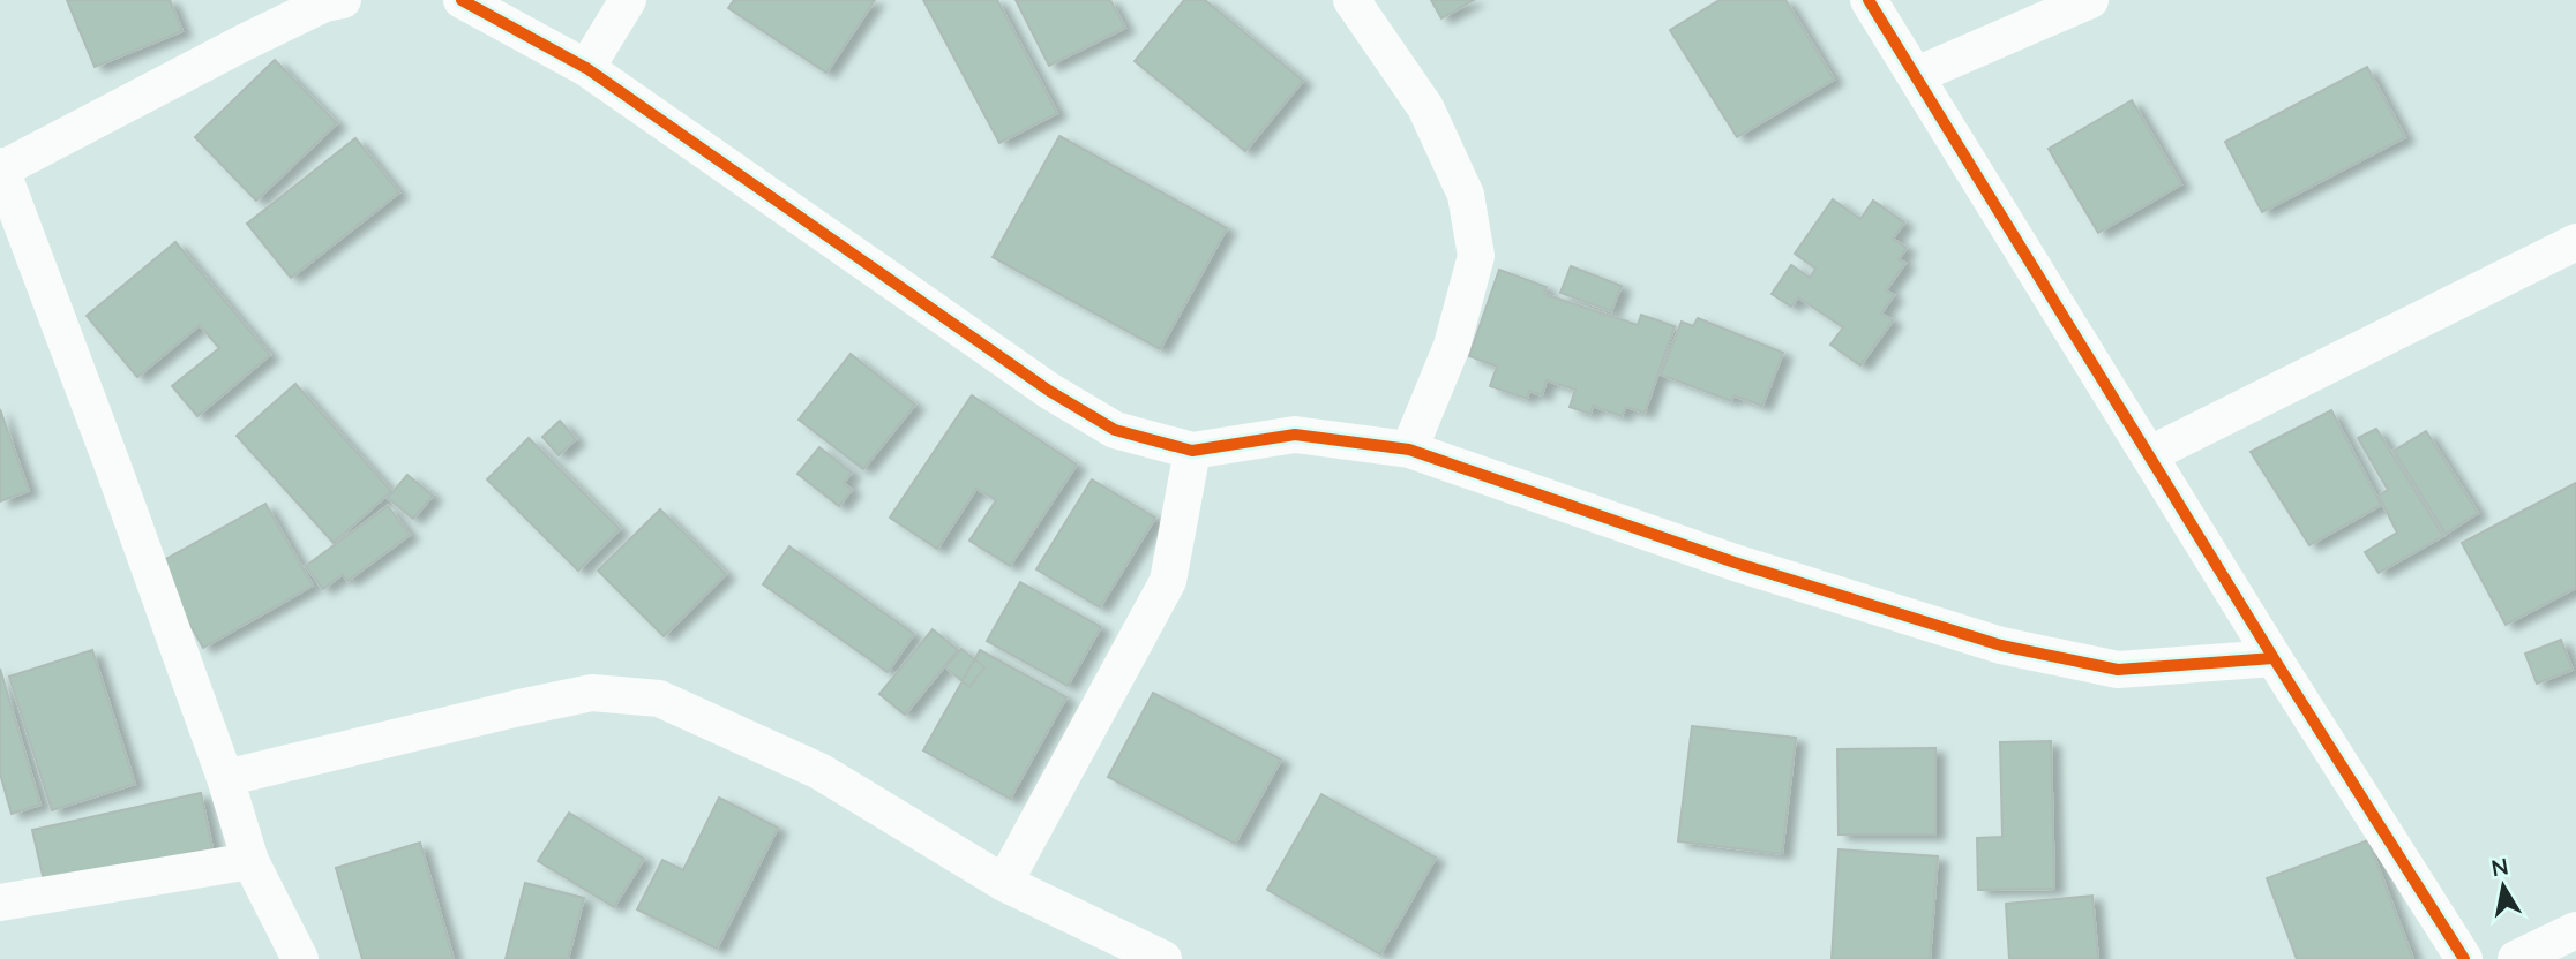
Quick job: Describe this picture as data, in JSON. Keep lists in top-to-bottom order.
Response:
{
  "north": "top"
}
